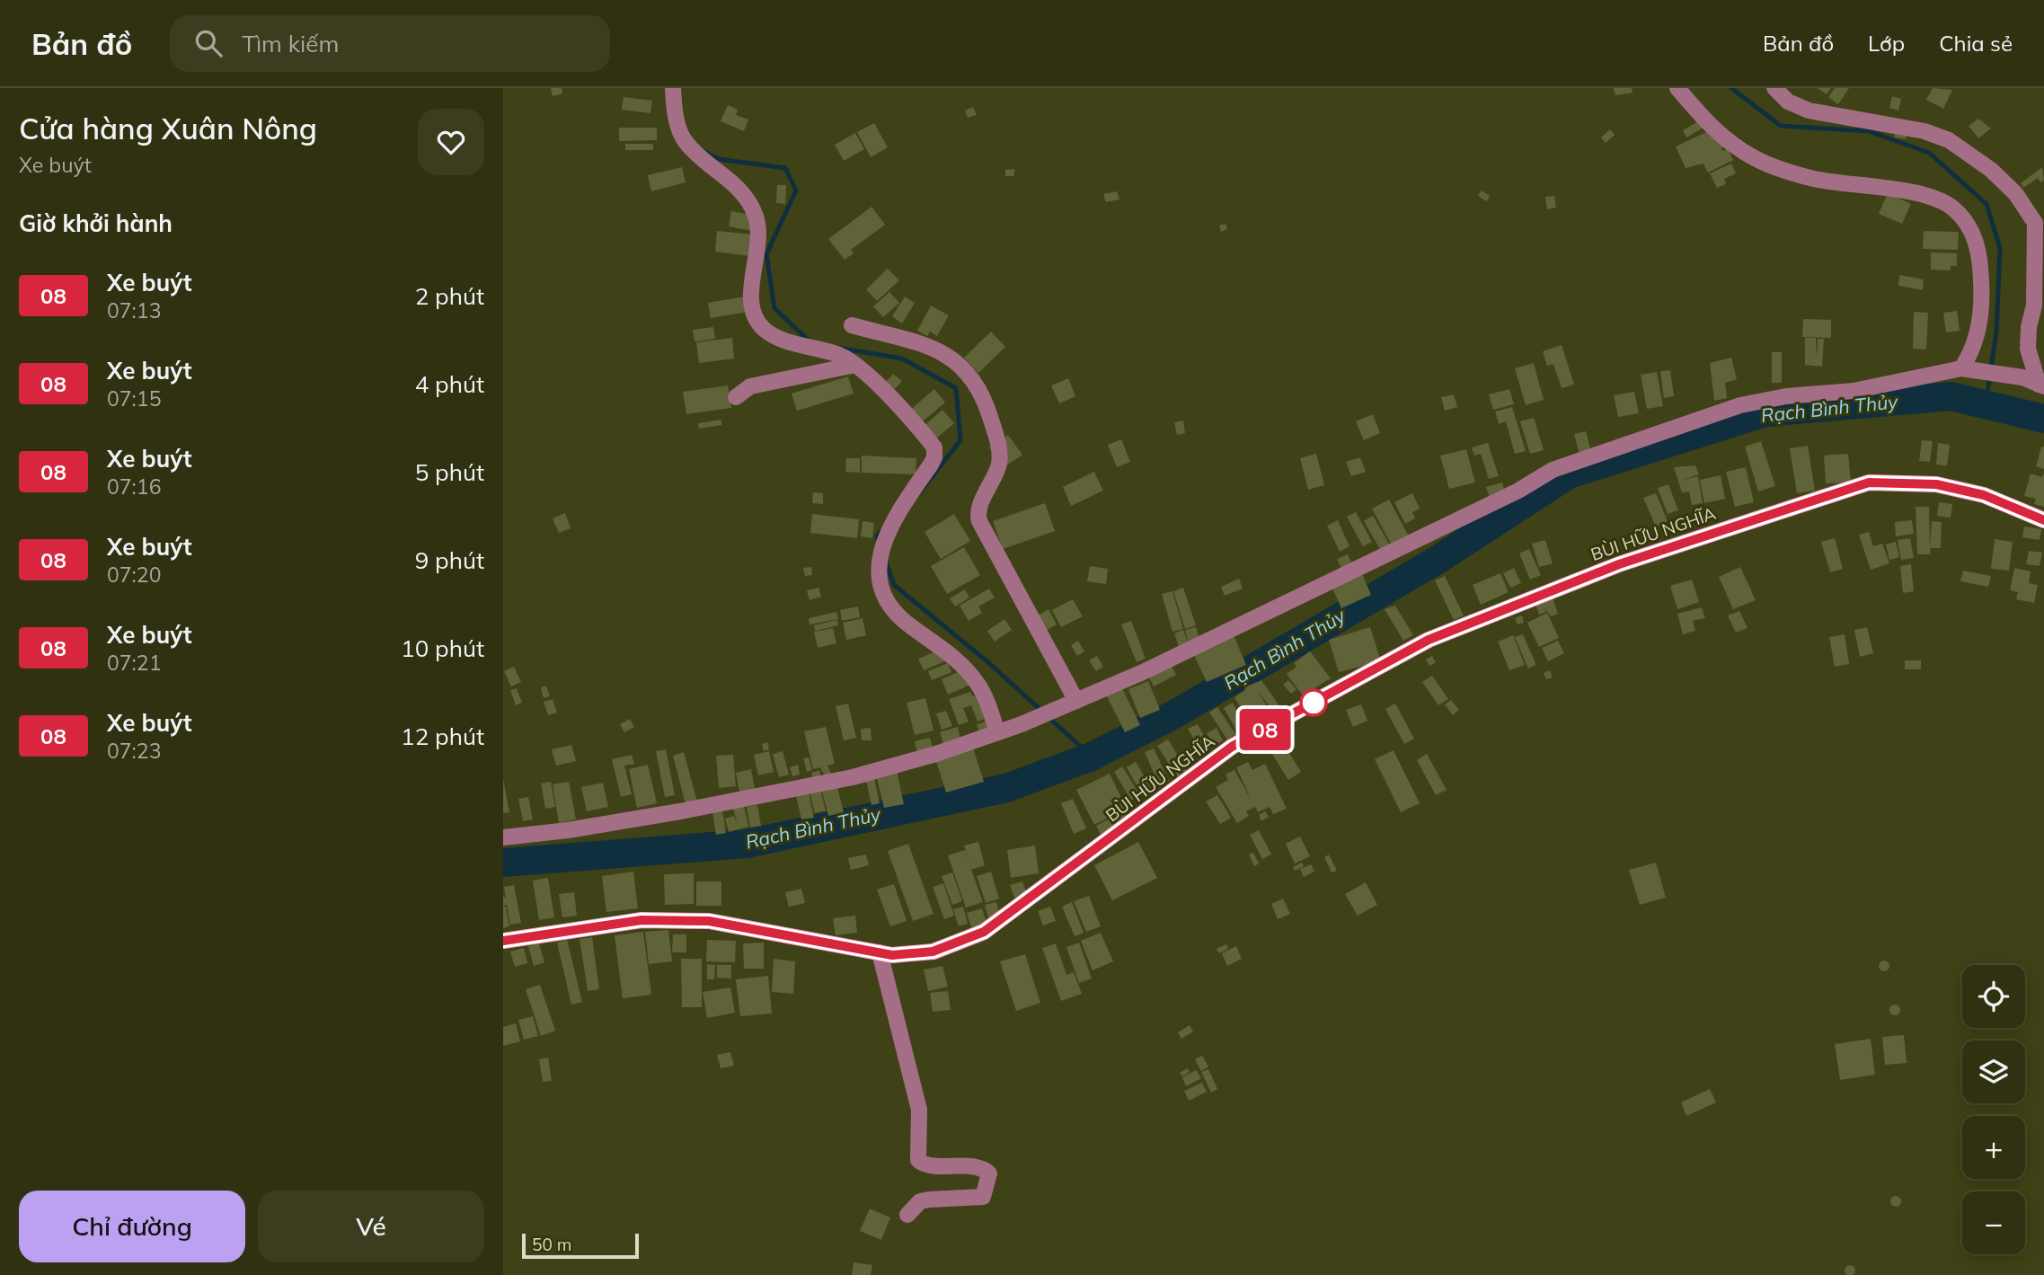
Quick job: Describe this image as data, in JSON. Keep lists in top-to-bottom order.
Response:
{
  "streets": {
    "main road": ["BÙI HỮU NGHĨA"]
  },
  "water": ["Rạch Bình Thủy"],
  "lines": ["bus line 08"],
  "scale_bar": "50 m",
  "page": {
    "header": "Bản đồ",
    "search": "Tìm kiếm",
    "nav": ["Bản đồ", "Lớp", "Chia sẻ"],
    "heading": [
      ["Cửa hàng Xuân Nông", "Xe buýt"],
      "Giờ khởi hành"
    ],
    "on_map": "08",
    "list": [
      {
        "mark": "08",
        "name": "Xe buýt",
        "note": "07:13",
        "value": "2 phút"
      },
      {
        "mark": "08",
        "name": "Xe buýt",
        "note": "07:15",
        "value": "4 phút"
      },
      {
        "mark": "08",
        "name": "Xe buýt",
        "note": "07:16",
        "value": "5 phút"
      },
      {
        "mark": "08",
        "name": "Xe buýt",
        "note": "07:20",
        "value": "9 phút"
      },
      {
        "mark": "08",
        "name": "Xe buýt",
        "note": "07:21",
        "value": "10 phút"
      },
      {
        "mark": "08",
        "name": "Xe buýt",
        "note": "07:23",
        "value": "12 phút"
      }
    ],
    "map_buttons": ["+", "−"],
    "buttons": ["Chỉ đường", "Vé"],
    "scale": "50 m"
  }
}
